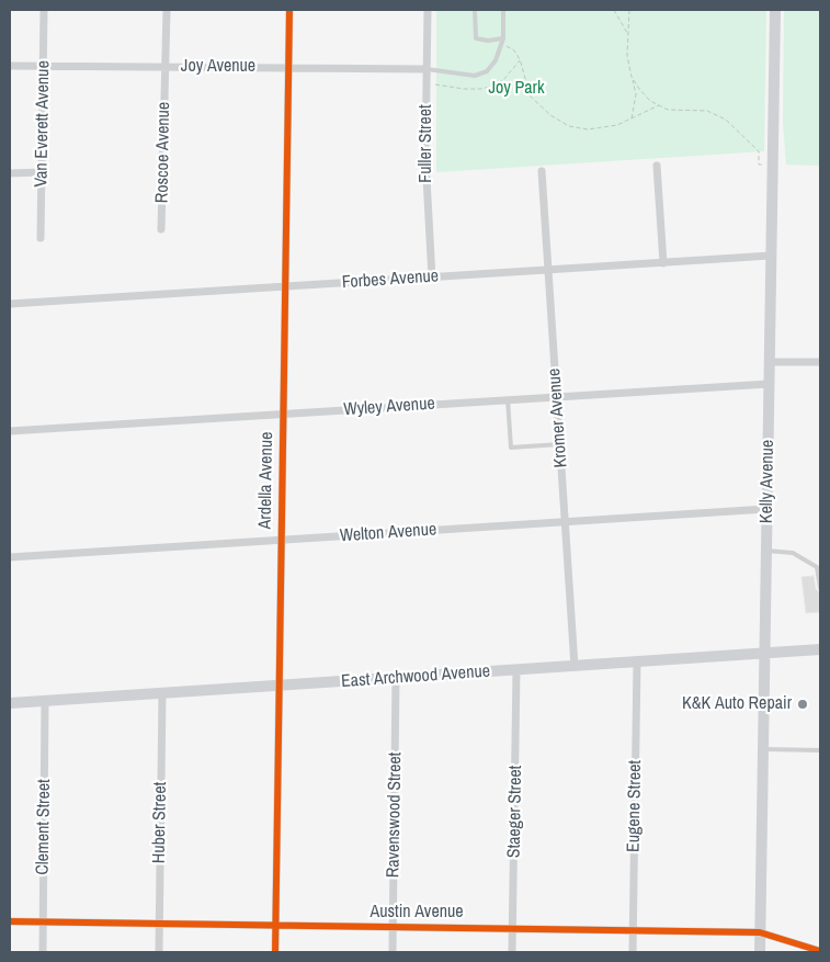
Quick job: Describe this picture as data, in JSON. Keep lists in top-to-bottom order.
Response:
{
  "streets": {
    "main road": ["Kelly Avenue", "East Archwood Avenue"],
    "street": [
      "Joy Avenue",
      "Van Everett Avenue",
      "Fuller Street",
      "Roscoe Avenue",
      "Forbes Avenue",
      "Wyley Avenue",
      "Kromer Avenue",
      "Ardella Avenue",
      "Welton Avenue",
      "Eugene Street",
      "Staeger Street",
      "Ravenswood Street",
      "Huber Street",
      "Clement Street",
      "Austin Avenue"
    ]
  },
  "crossings": [
    ["Joy Avenue", "Van Everett Avenue"],
    ["Joy Avenue", "Fuller Street"],
    ["Joy Avenue", "Roscoe Avenue"],
    ["Joy Avenue", "Ardella Avenue"],
    ["Fuller Street", "Forbes Avenue"],
    ["Forbes Avenue", "Kromer Avenue"],
    ["Forbes Avenue", "Ardella Avenue"],
    ["Forbes Avenue", "Kelly Avenue"],
    ["Wyley Avenue", "Kromer Avenue"],
    ["Wyley Avenue", "Ardella Avenue"],
    ["Wyley Avenue", "Kelly Avenue"],
    ["Kromer Avenue", "Welton Avenue"],
    ["Kromer Avenue", "East Archwood Avenue"],
    ["Ardella Avenue", "Welton Avenue"],
    ["Ardella Avenue", "East Archwood Avenue"],
    ["Ardella Avenue", "Austin Avenue"],
    ["Kelly Avenue", "Welton Avenue"],
    ["Kelly Avenue", "East Archwood Avenue"],
    ["Kelly Avenue", "Austin Avenue"],
    ["East Archwood Avenue", "Eugene Street"],
    ["East Archwood Avenue", "Staeger Street"],
    ["East Archwood Avenue", "Ravenswood Street"],
    ["East Archwood Avenue", "Huber Street"],
    ["East Archwood Avenue", "Clement Street"],
    ["Eugene Street", "Austin Avenue"],
    ["Staeger Street", "Austin Avenue"],
    ["Ravenswood Street", "Austin Avenue"],
    ["Huber Street", "Austin Avenue"],
    ["Clement Street", "Austin Avenue"]
  ],
  "parks": ["Joy Park"],
  "places": ["K&K Auto Repair"]
}
